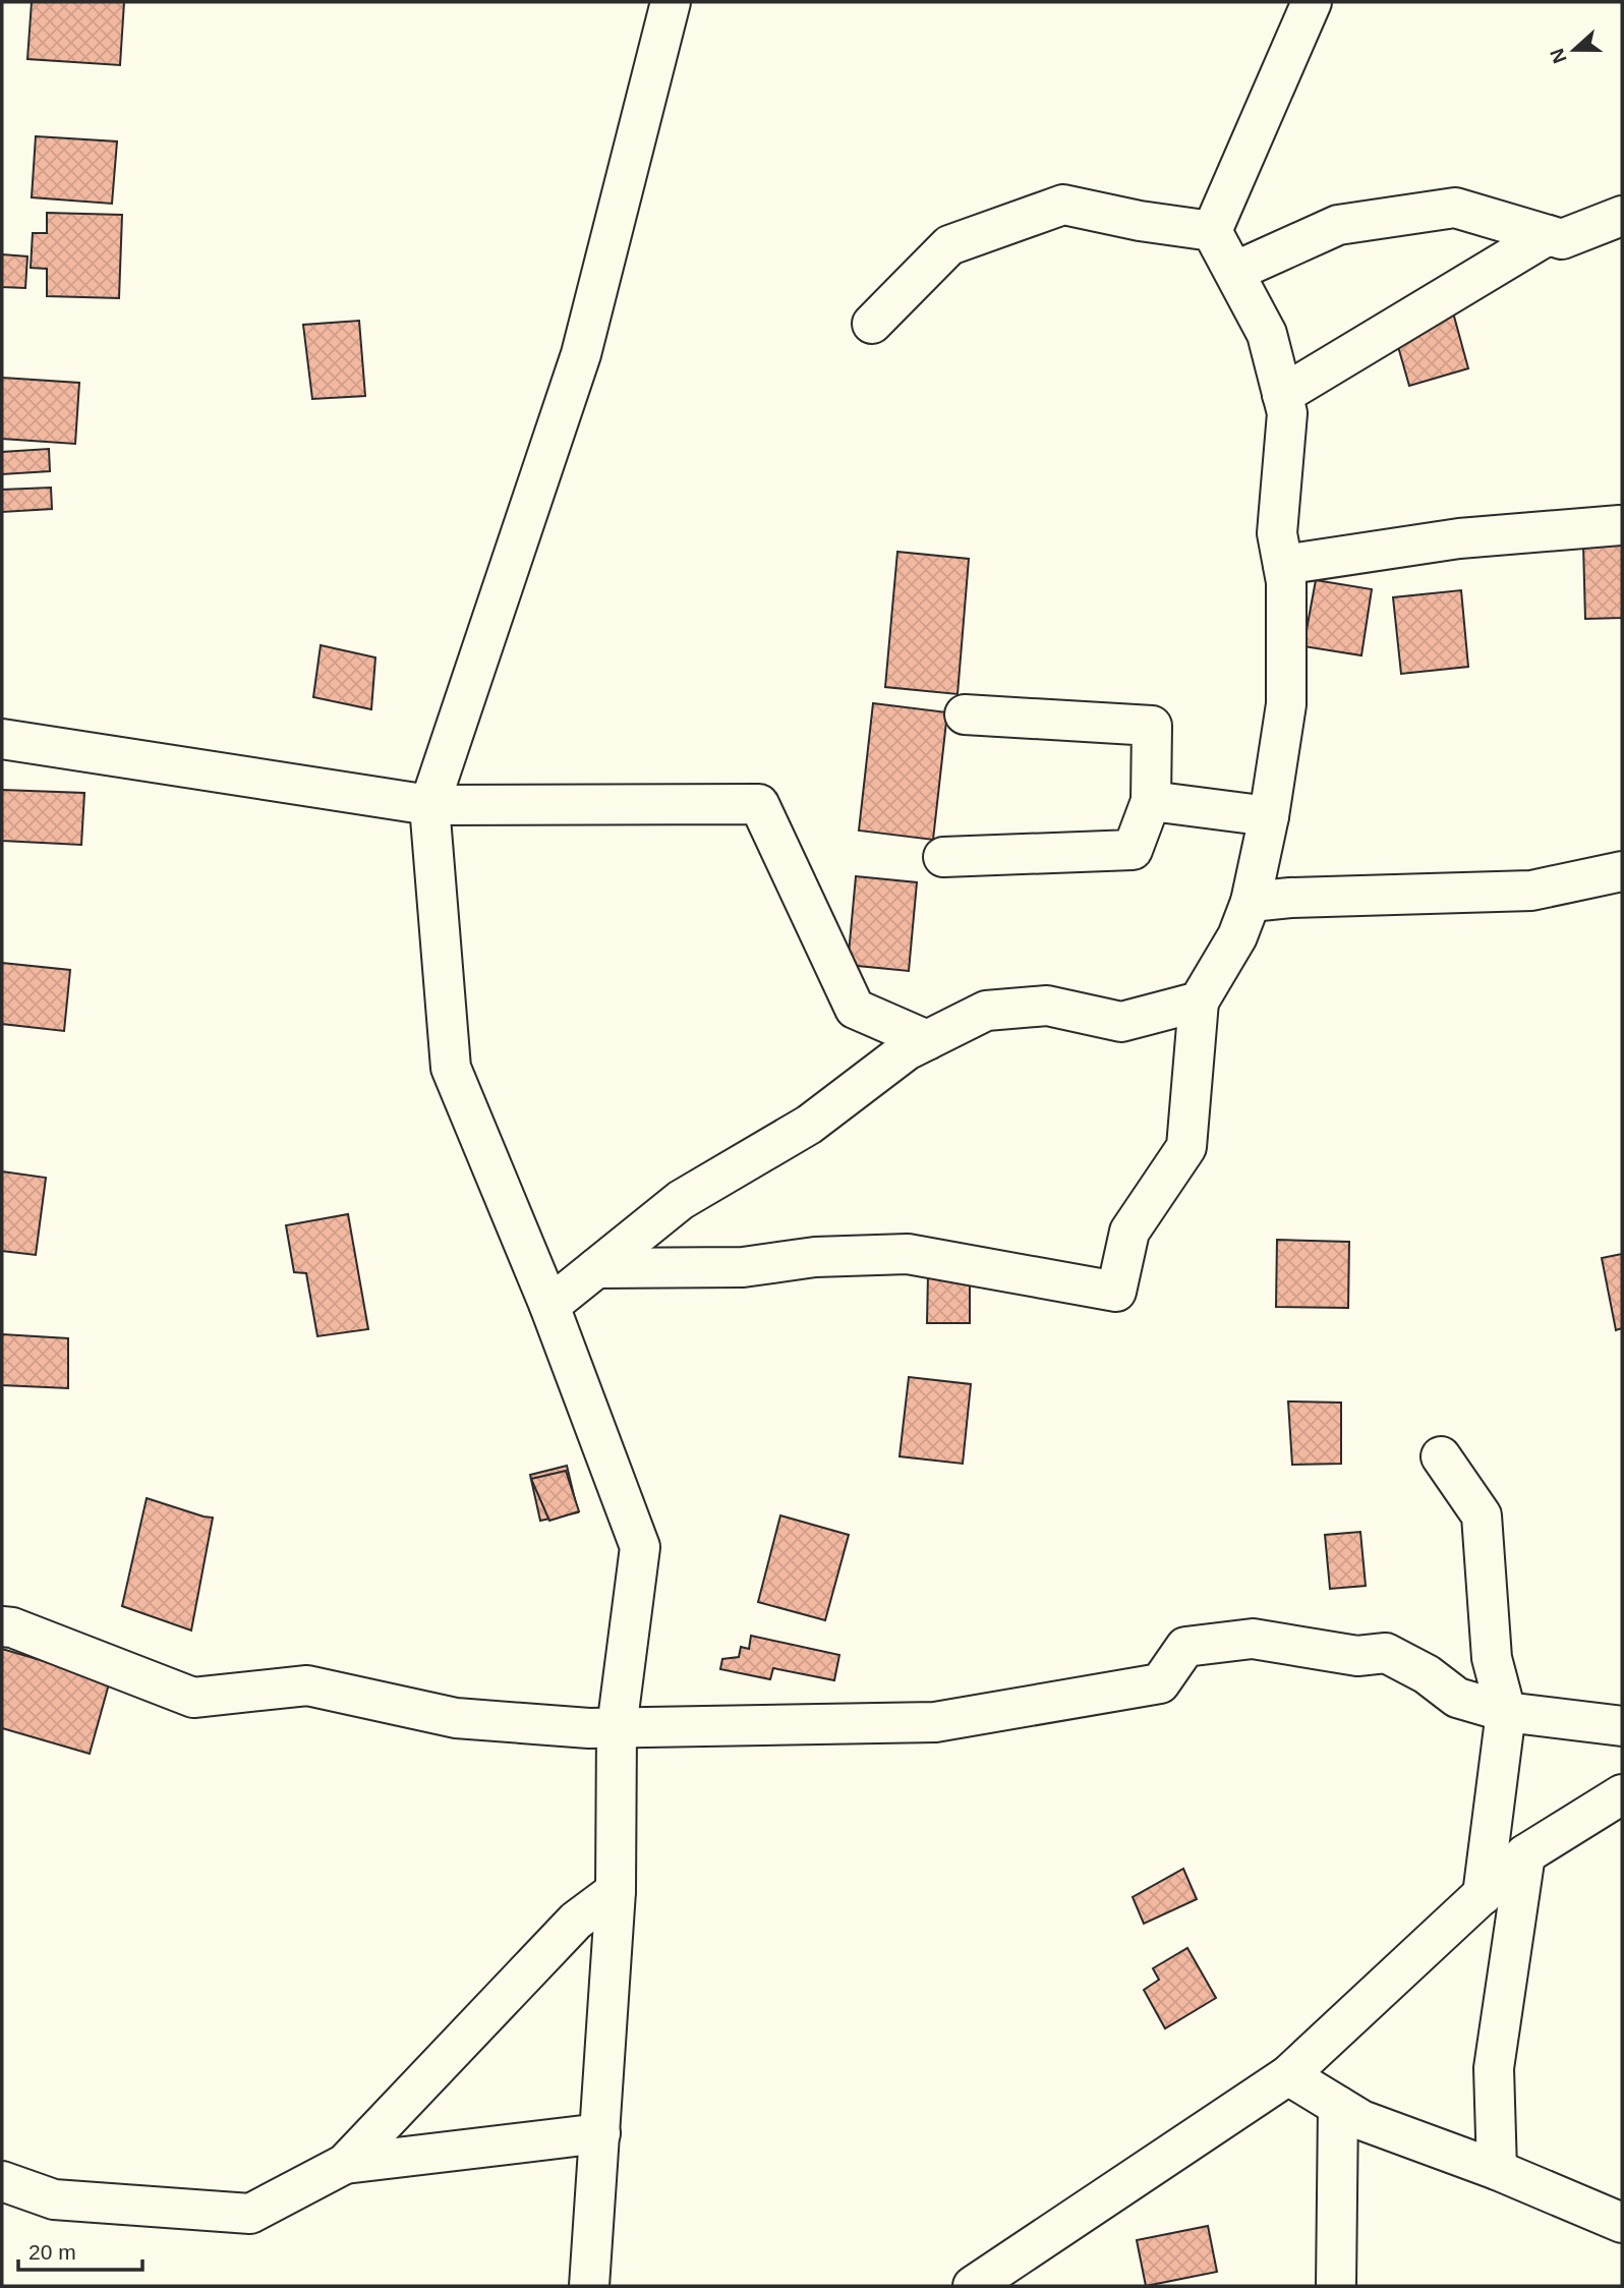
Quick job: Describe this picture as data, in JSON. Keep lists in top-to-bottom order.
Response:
{
  "scale_bar": "20 m",
  "north": "left"
}
